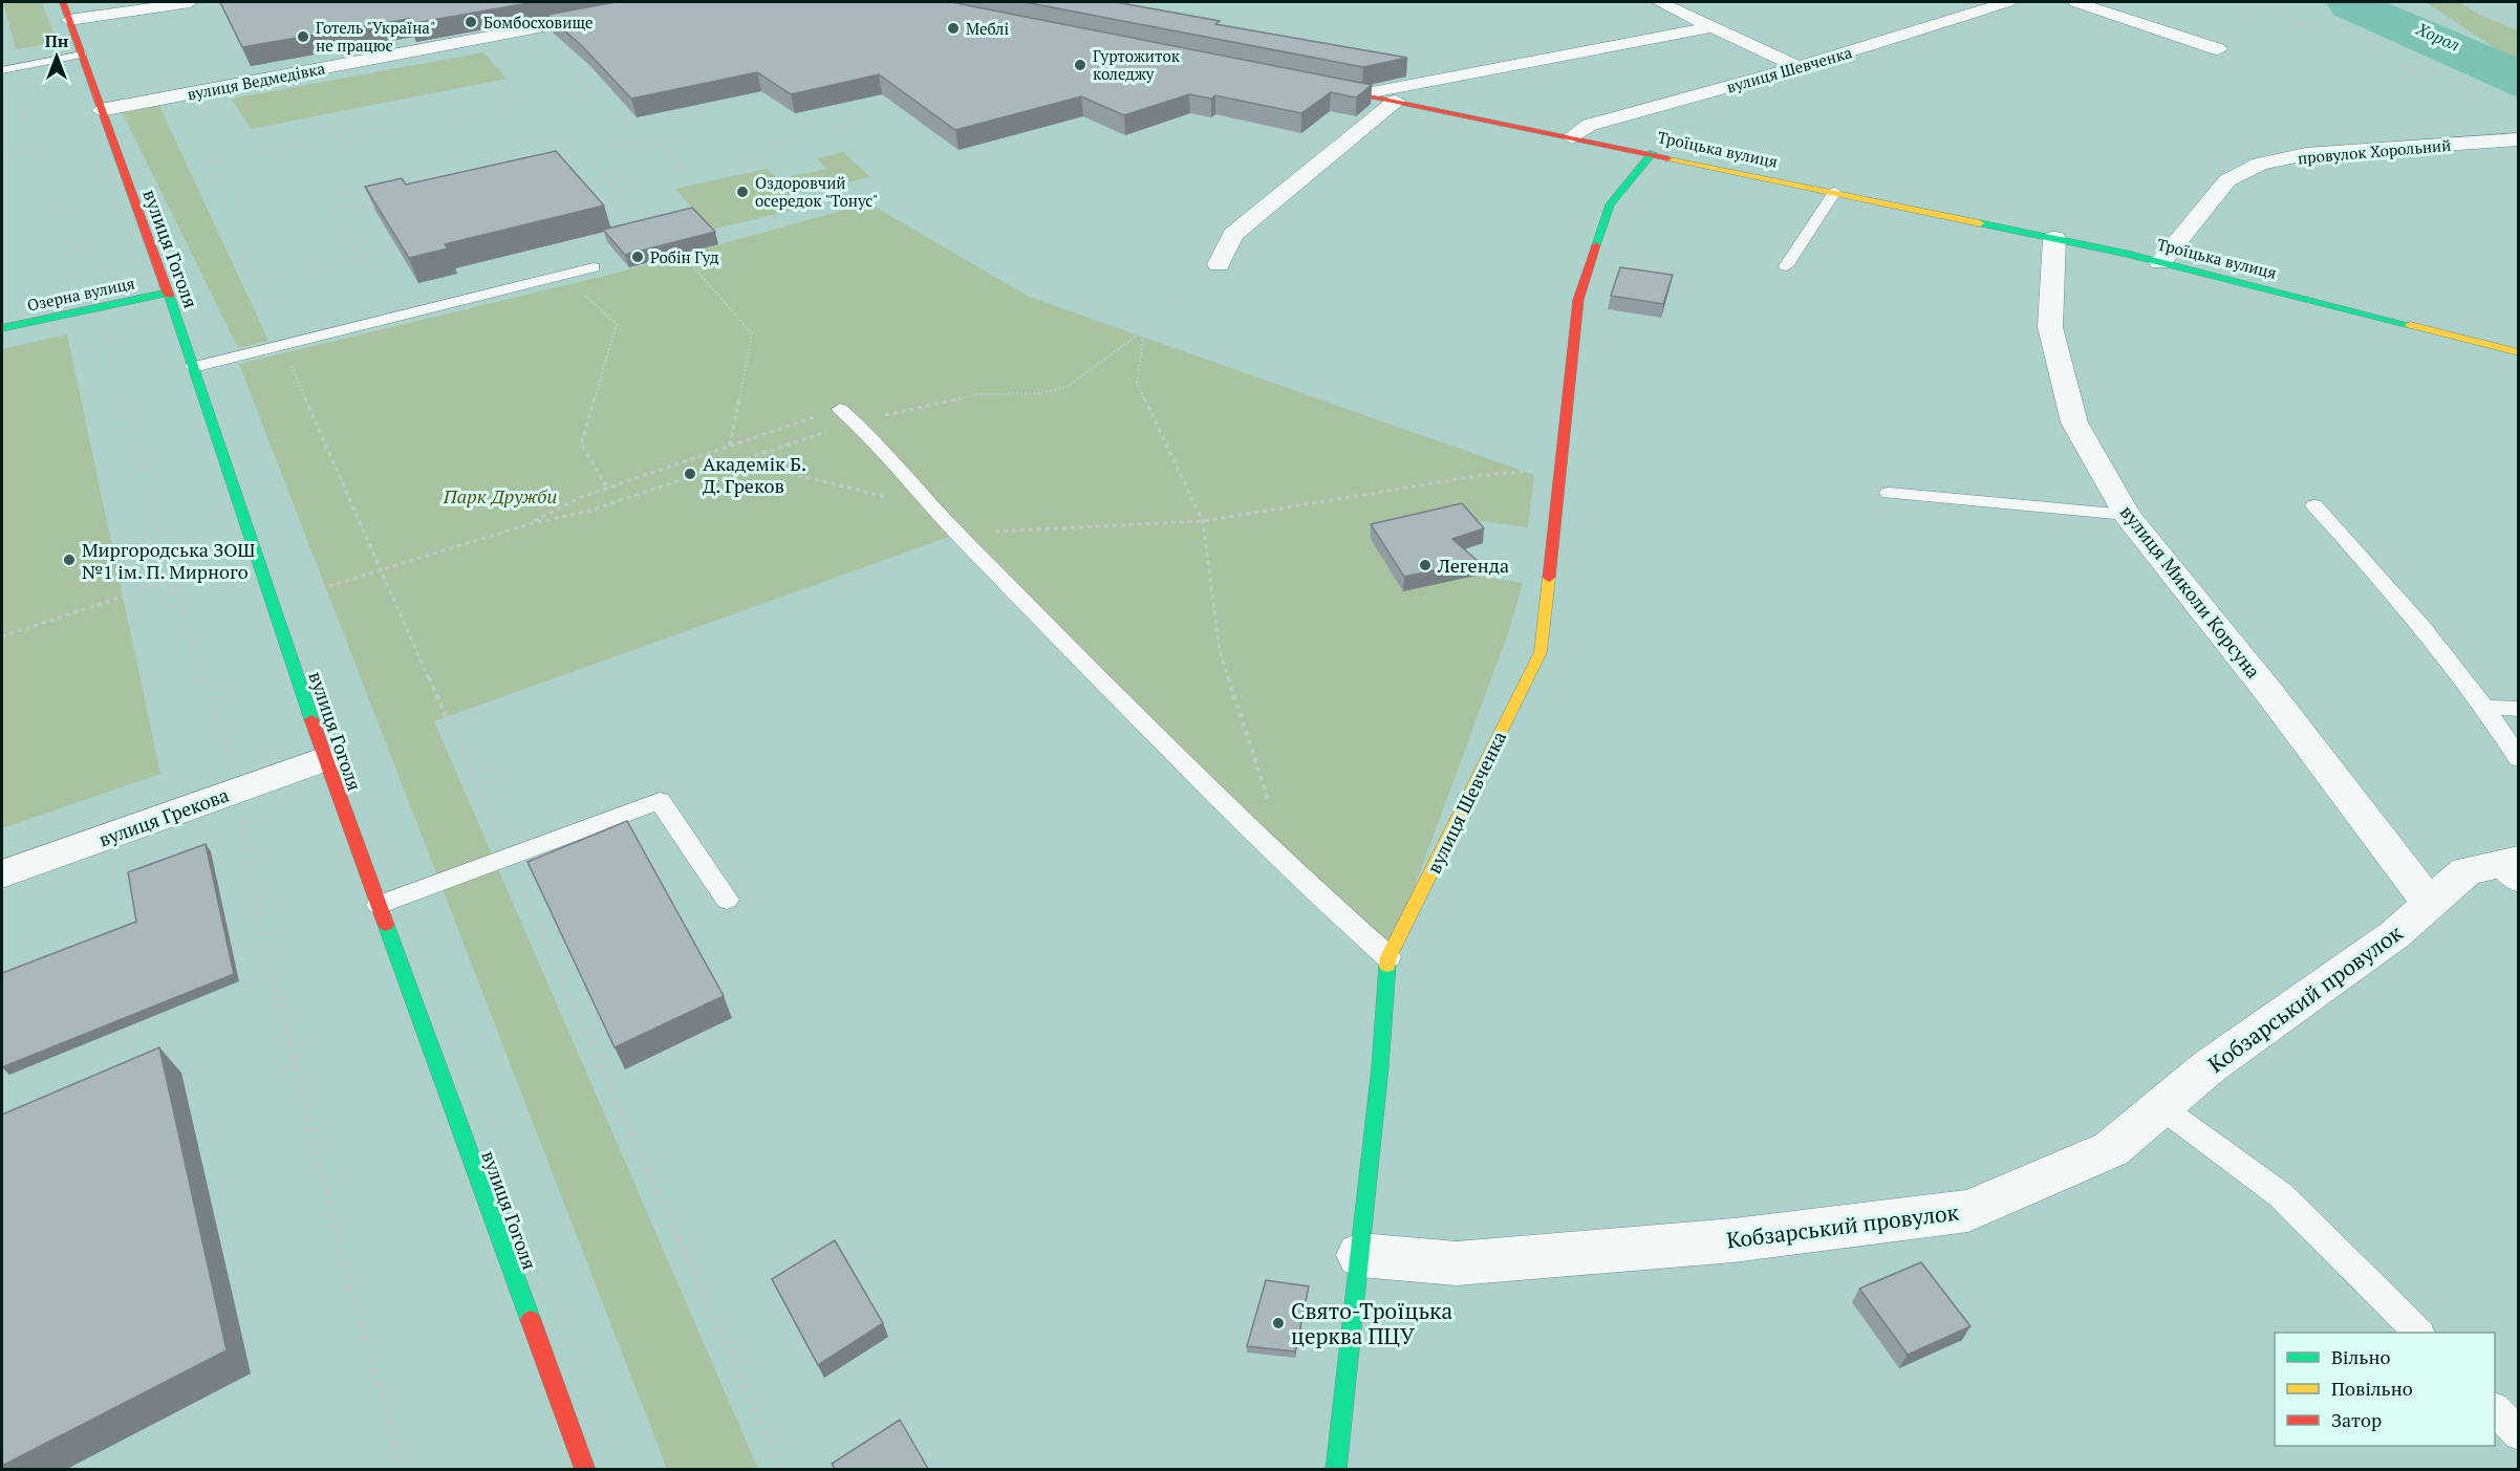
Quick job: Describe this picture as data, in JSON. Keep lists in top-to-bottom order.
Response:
{
  "streets": {
    "street": [
      "вулиця Шевченка",
      "вулиця Ведмедівка",
      "Троїцька вулиця",
      "провулок Хорольний",
      "вулиця Гоголя",
      "Озерна вулиця",
      "вулиця Миколи Корсуна",
      "вулиця Грекова",
      "Кобзарський провулок"
    ]
  },
  "crossings": [
    ["вулиця Шевченка", "Троїцька вулиця"],
    ["вулиця Шевченка", "Кобзарський провулок"],
    ["вулиця Ведмедівка", "вулиця Гоголя"],
    ["Троїцька вулиця", "провулок Хорольний"],
    ["Троїцька вулиця", "вулиця Миколи Корсуна"],
    ["вулиця Гоголя", "Озерна вулиця"],
    ["вулиця Гоголя", "вулиця Грекова"],
    ["вулиця Миколи Корсуна", "Кобзарський провулок"]
  ],
  "water": ["Хорол"],
  "parks": ["Парк Дружби"],
  "places": [
    "Бомбосховище",
    "Меблі",
    "Готель \"Україна\" не працює",
    "Гуртожиток коледжу",
    "Оздоровчий осередок \"Тонус\"",
    "Робін Гуд",
    "Академік Б. Д. Греков",
    "Миргородська ЗОШ №1 ім. П. Мирного",
    "Легенда",
    "Свято-Троїцька церква ПЦУ"
  ],
  "legend": ["Вільно", "Повільно", "Затор"],
  "north": "top"
}
